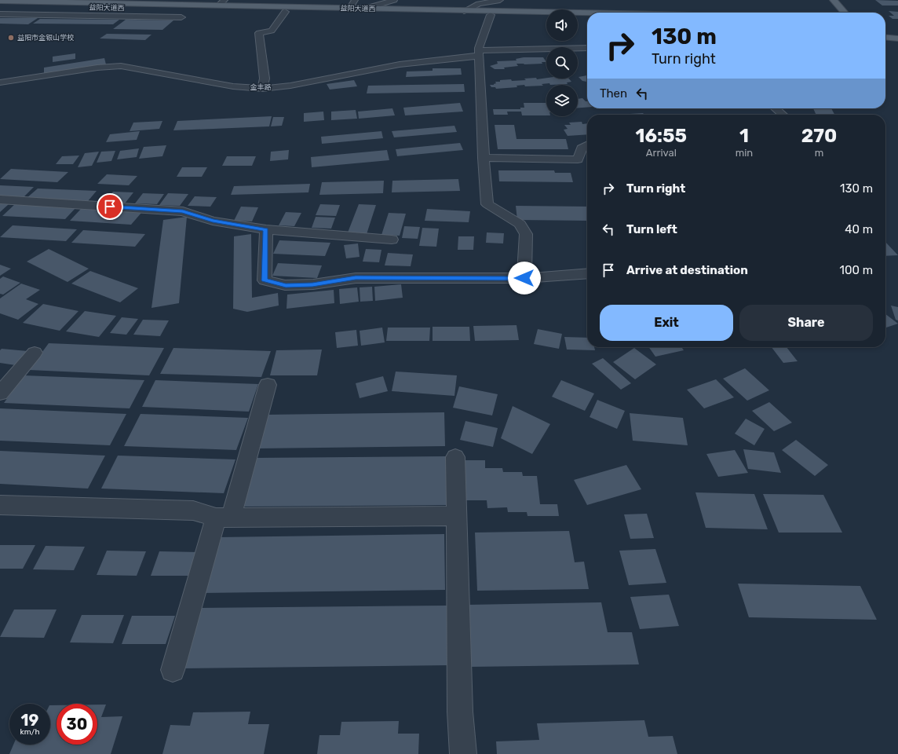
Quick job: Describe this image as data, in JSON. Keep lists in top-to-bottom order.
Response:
{
  "streets": {
    "main road": ["益阳大道西"],
    "street": ["金丰路"]
  },
  "places": ["益阳市金银山学校"],
  "page": {
    "turn": ["130 m", "Turn right"],
    "then": "Then",
    "eta": [
      "16:55",
      "Arrival",
      "1",
      "min",
      "270",
      "m"
    ],
    "list": [
      {
        "name": "Turn right",
        "value": "130 m"
      },
      {
        "name": "Turn left",
        "value": "40 m"
      },
      {
        "name": "Arrive at destination",
        "value": "100 m"
      }
    ],
    "buttons": ["Exit", "Share"],
    "speed": "19 km/h",
    "limit": "30"
  }
}
